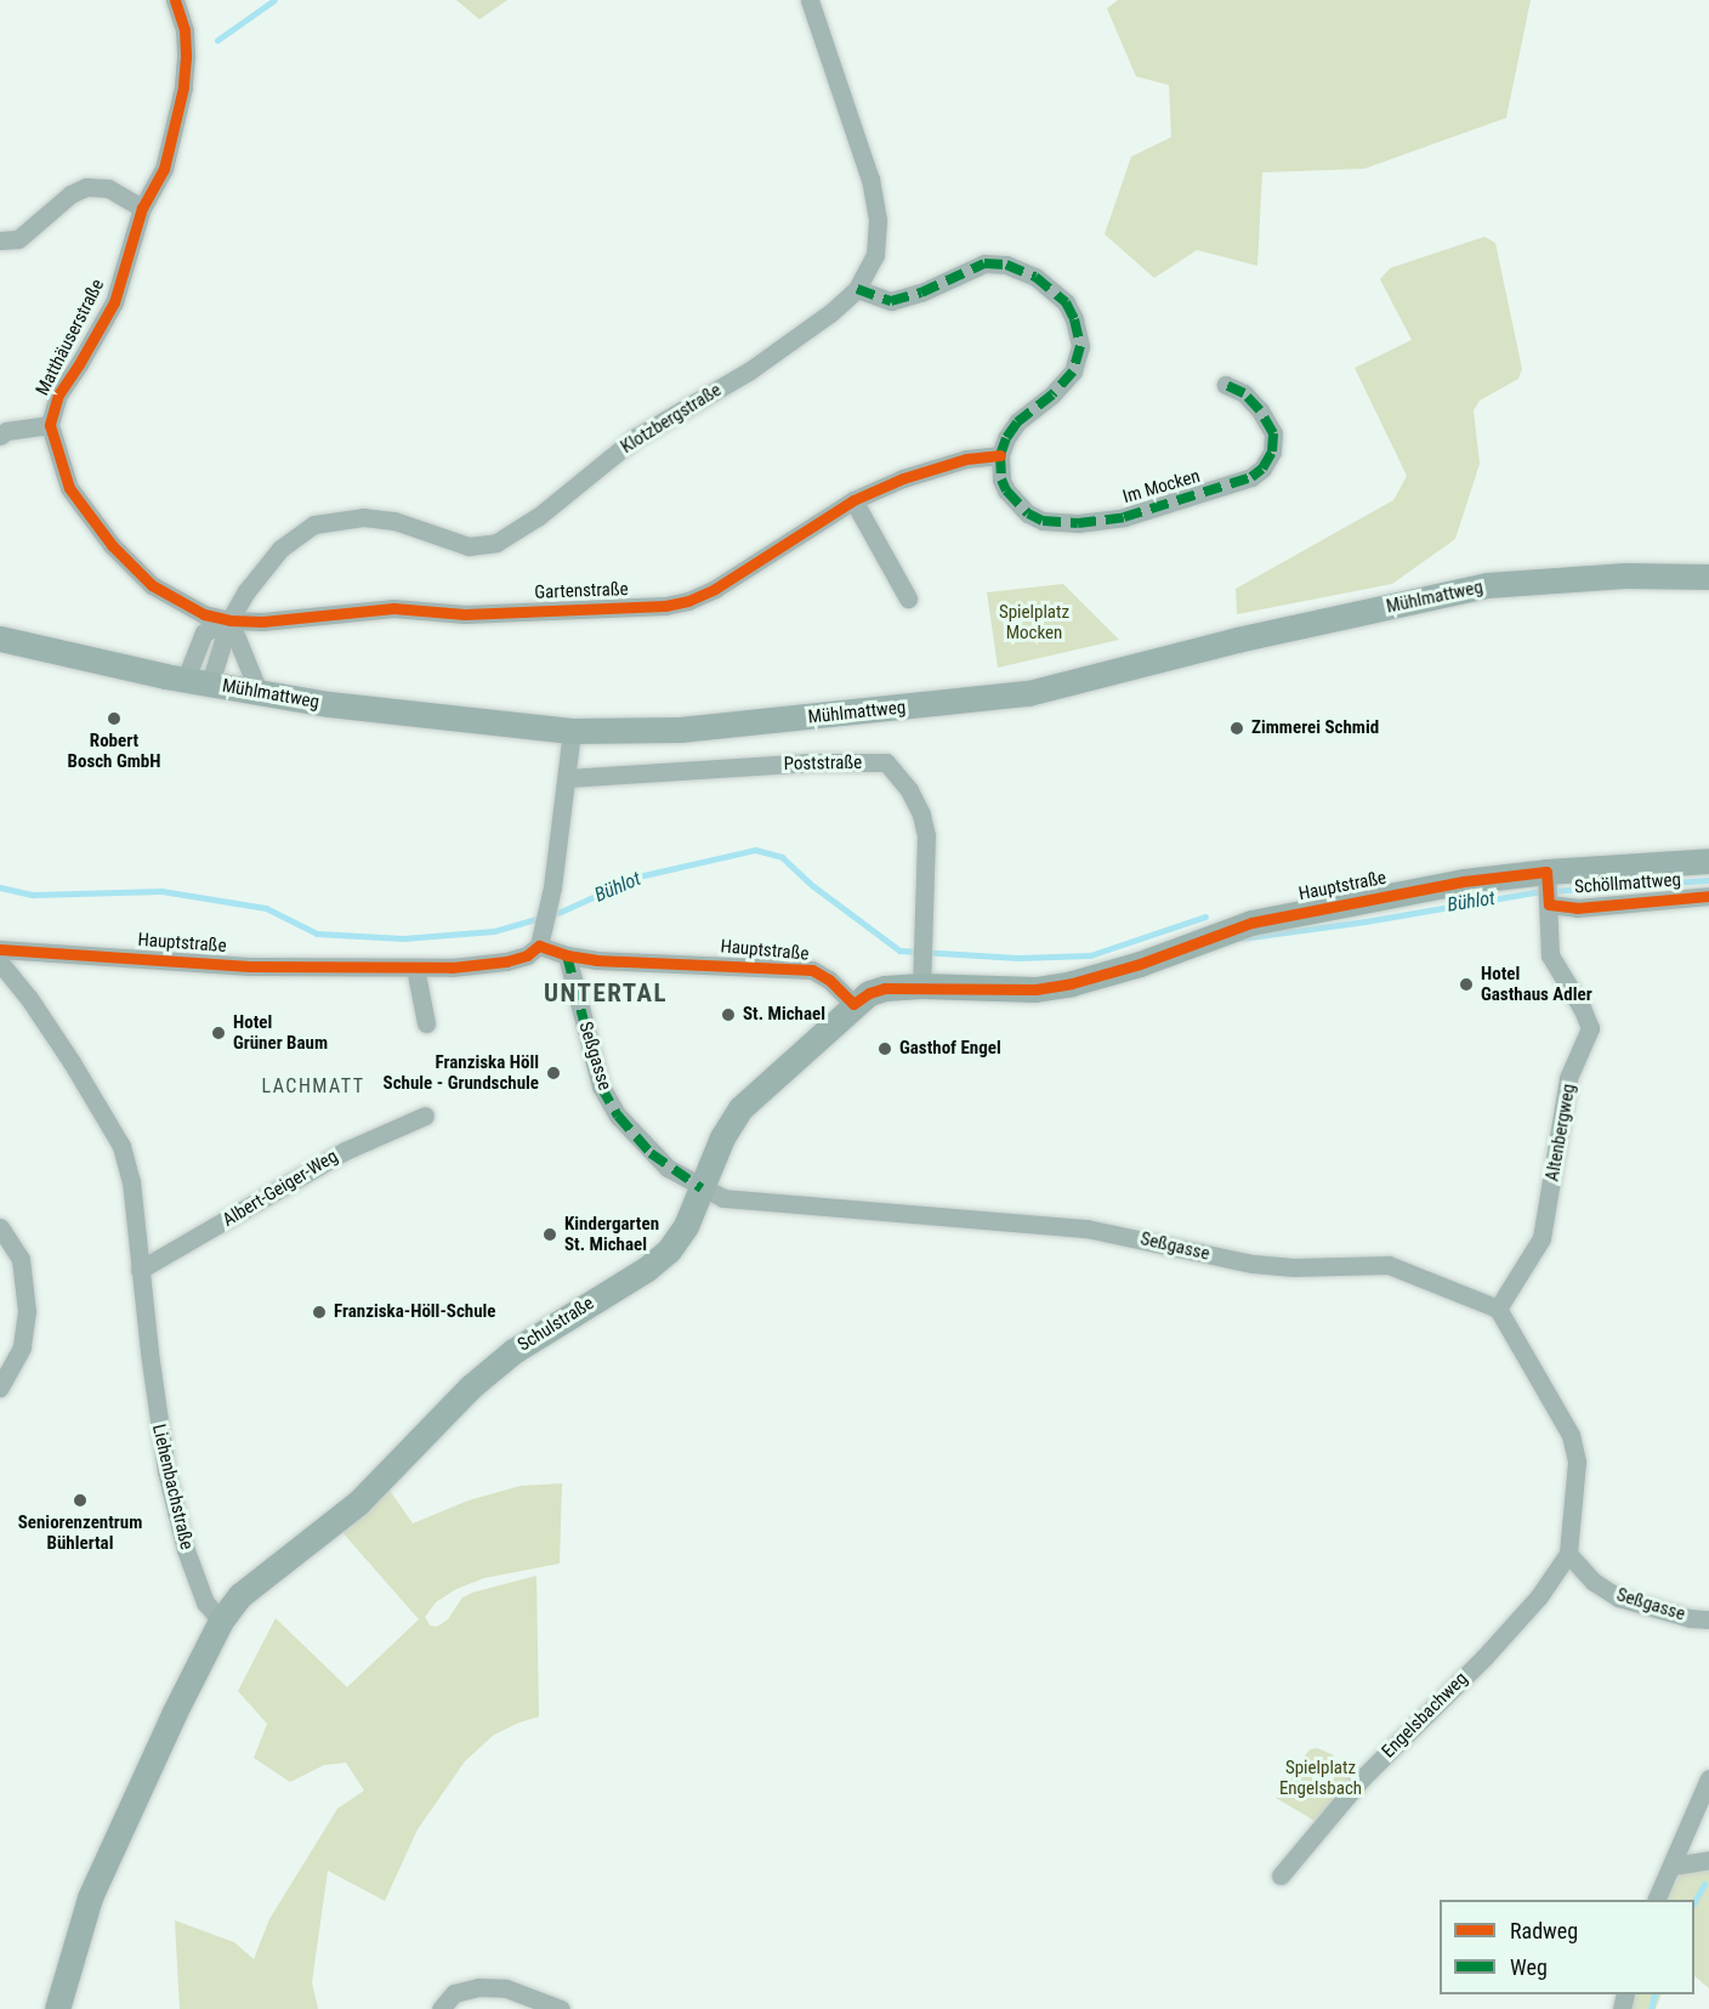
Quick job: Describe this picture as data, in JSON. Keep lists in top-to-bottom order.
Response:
{
  "streets": {
    "street": [
      "Matthäuserstraße",
      "Klotzbergstraße",
      "Im Mocken",
      "Gartenstraße",
      "Mühlmattweg",
      "Poststraße",
      "Schöllmattweg",
      "Hauptstraße",
      "Seßgasse",
      "Altenbergweg",
      "Albert-Geiger-Weg",
      "Schulstraße",
      "Liehenbachstraße",
      "Engelsbachweg"
    ]
  },
  "crossings": [
    ["Matthäuserstraße", "Klotzbergstraße"],
    ["Matthäuserstraße", "Gartenstraße"],
    ["Klotzbergstraße", "Gartenstraße"],
    ["Klotzbergstraße", "Mühlmattweg"],
    ["Im Mocken", "Gartenstraße"],
    ["Poststraße", "Hauptstraße"],
    ["Schöllmattweg", "Altenbergweg"],
    ["Hauptstraße", "Seßgasse"],
    ["Hauptstraße", "Altenbergweg"],
    ["Hauptstraße", "Schulstraße"],
    ["Seßgasse", "Altenbergweg"],
    ["Seßgasse", "Schulstraße"],
    ["Seßgasse", "Engelsbachweg"],
    ["Albert-Geiger-Weg", "Liehenbachstraße"],
    ["Schulstraße", "Liehenbachstraße"]
  ],
  "districts": ["UNTERTAL", "LACHMATT"],
  "water": ["Bühlot"],
  "parks": ["Spielplatz Mocken", "Spielplatz Engelsbach"],
  "places": [
    "Robert Bosch GmbH",
    "Zimmerei Schmid",
    "Hotel Gasthaus Adler",
    "St. Michael",
    "Hotel Grüner Baum",
    "Gasthof Engel",
    "Franziska Höll Schule - Grundschule",
    "Kindergarten St. Michael",
    "Franziska-Höll-Schule",
    "Seniorenzentrum Bühlertal"
  ],
  "legend": ["Radweg", "Weg"]
}
